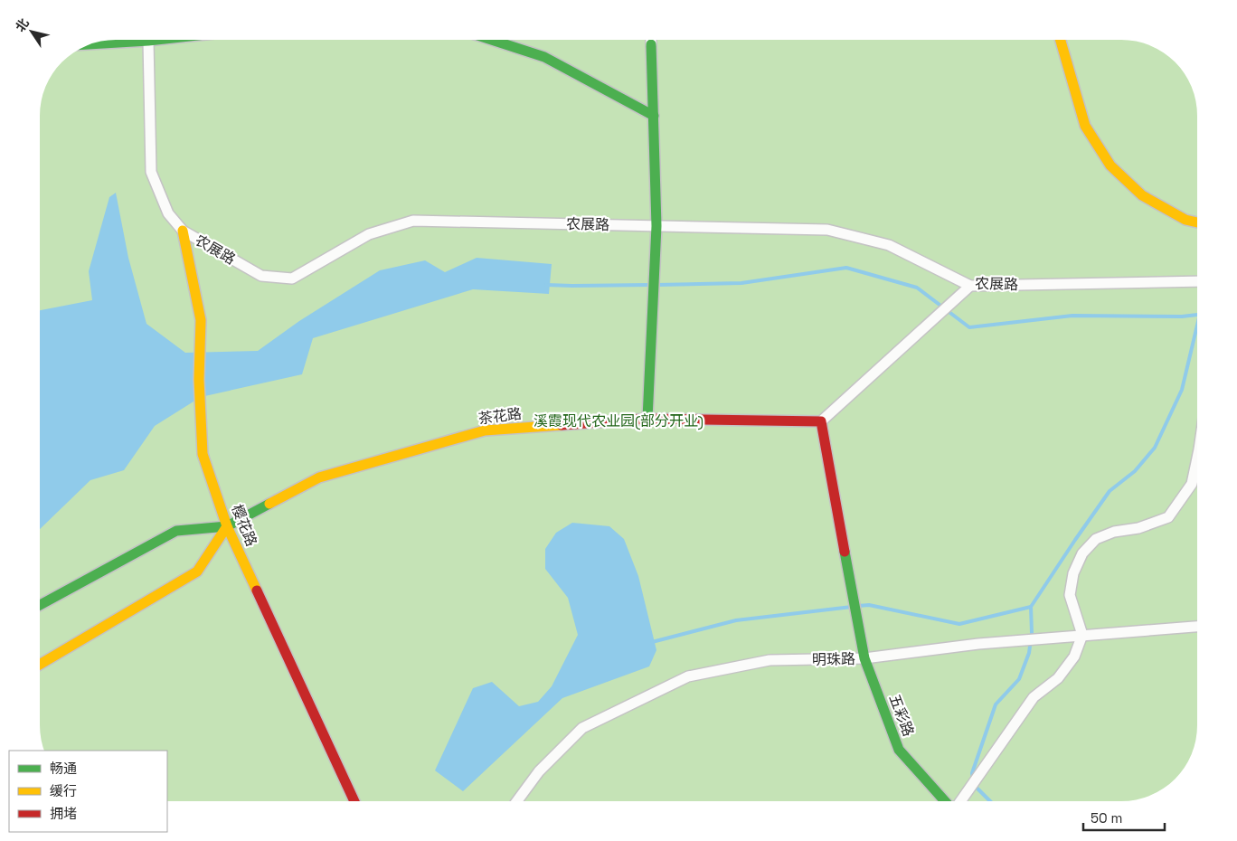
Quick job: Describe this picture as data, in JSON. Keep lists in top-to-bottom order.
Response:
{
  "streets": {
    "main road": ["茶花路", "樱花路", "五彩路"],
    "street": ["农展路", "明珠路"]
  },
  "crossings": [
    ["农展路", "樱花路"],
    ["茶花路", "樱花路"],
    ["茶花路", "五彩路"],
    ["明珠路", "五彩路"]
  ],
  "parks": ["溪霞现代农业园(部分开业)"],
  "legend": ["畅通", "缓行", "拥堵"],
  "scale_bar": "50 m",
  "north": "top left"
}
